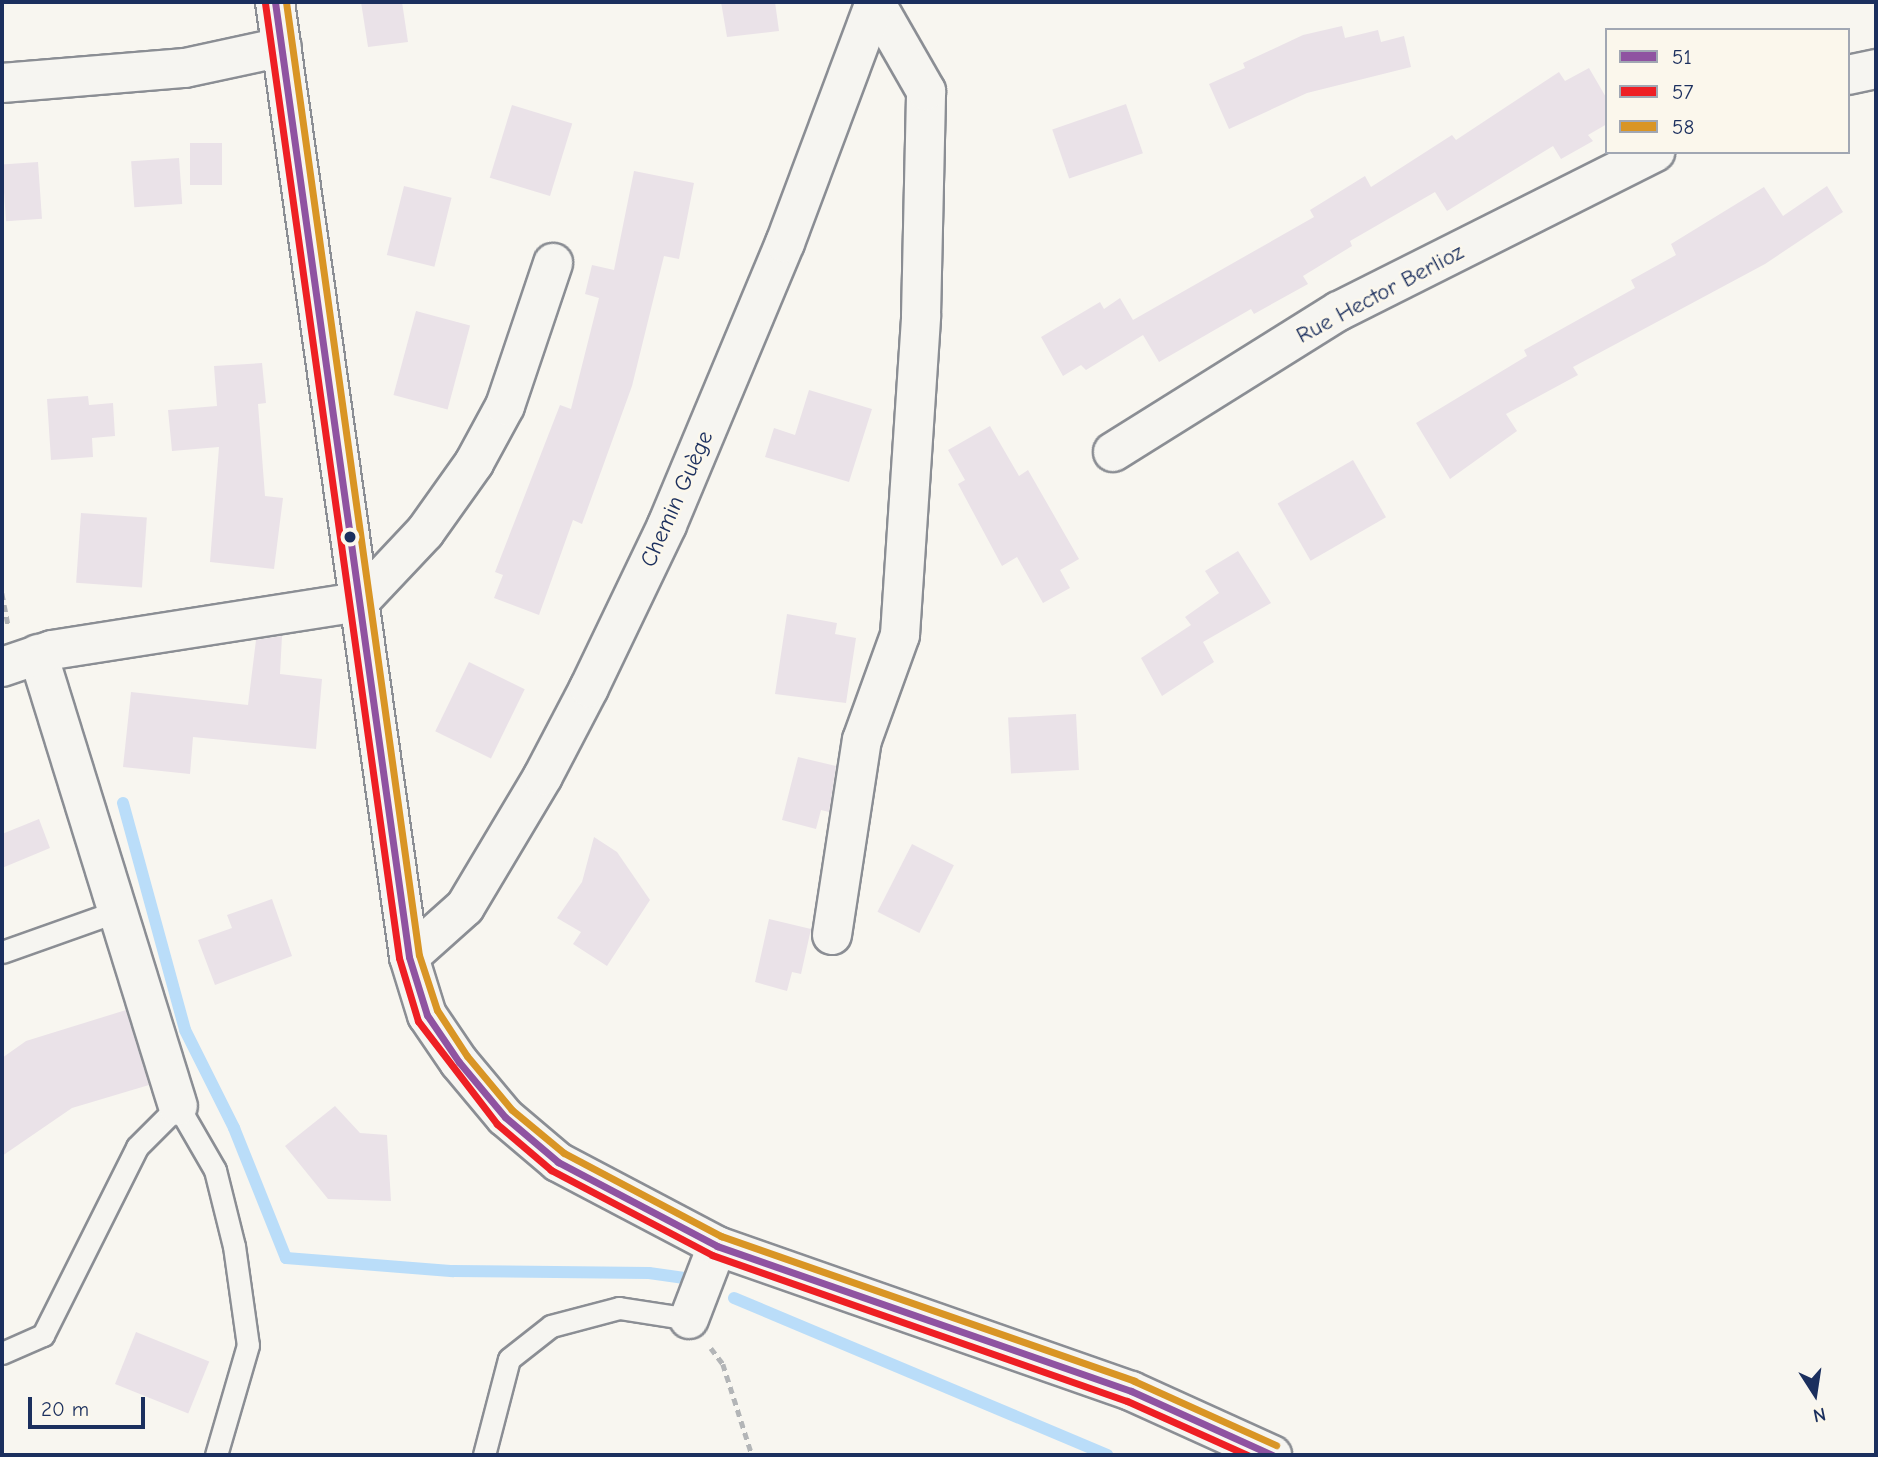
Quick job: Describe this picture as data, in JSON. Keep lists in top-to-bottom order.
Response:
{
  "streets": {
    "street": ["Rue Hector Berlioz", "Chemin Guège"]
  },
  "lines": ["transit line 51", "transit line 58", "transit line 57"],
  "legend": ["51", "57", "58"],
  "scale_bar": "20 m",
  "north": "bottom"
}
